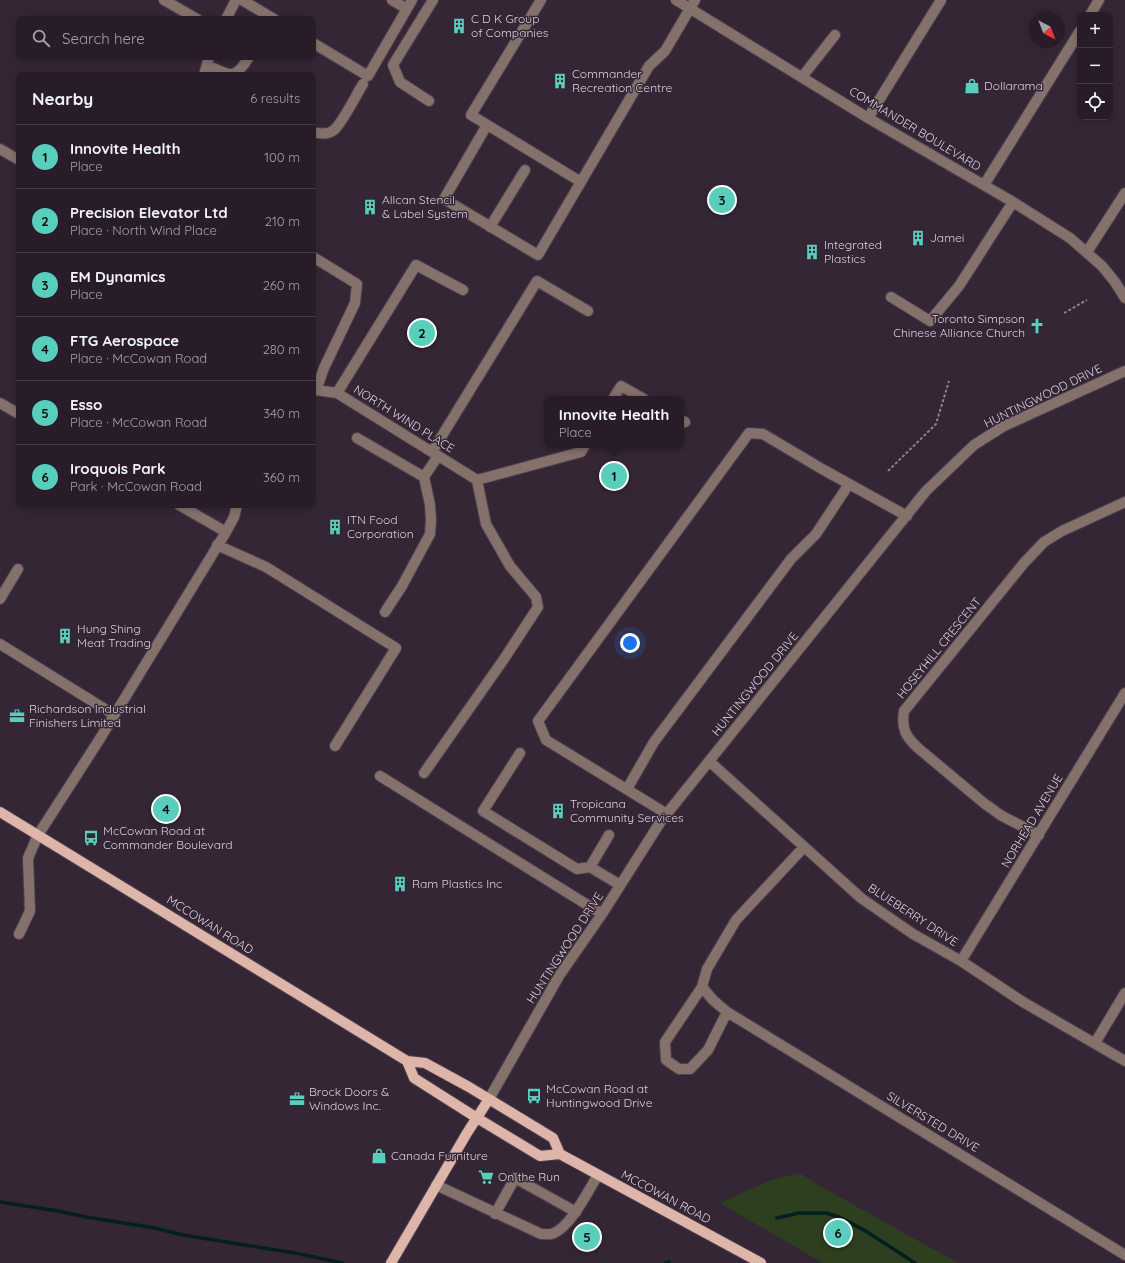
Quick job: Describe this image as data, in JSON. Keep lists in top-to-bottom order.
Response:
{
  "streets": {
    "main road": ["MCCOWAN ROAD"],
    "street": [
      "COMMANDER BOULEVARD",
      "HUNTINGWOOD DRIVE",
      "NORTH WIND PLACE",
      "HOSEYHILL CRESCENT",
      "NORHEAD AVENUE",
      "BLUEBERRY DRIVE",
      "SILVERSTED DRIVE"
    ]
  },
  "crossings": [
    ["HUNTINGWOOD DRIVE", "BLUEBERRY DRIVE"],
    ["HUNTINGWOOD DRIVE", "MCCOWAN ROAD"],
    ["HOSEYHILL CRESCENT", "NORHEAD AVENUE"],
    ["NORHEAD AVENUE", "BLUEBERRY DRIVE"]
  ],
  "places": {
    "building": [
      "C D K Group of Companies",
      "Commander Recreation Centre",
      "Allcan Stencil & Label System",
      "Jamei",
      "Integrated Plastics",
      "ITN Food Corporation",
      "Hung Shing Meat Trading",
      "Tropicana Community Services",
      "Ram Plastics Inc"
    ],
    "shop": ["Dollarama", "Canada Furniture"],
    "church": ["Toronto Simpson Chinese Alliance Church"],
    "office": ["Richardson Industrial Finishers Limited", "Brock Doors & Windows Inc."],
    "bus stop": ["McCowan Road at Commander Boulevard", "McCowan Road at Huntingwood Drive"],
    "supermarket": ["On the Run"]
  },
  "north": "bottom right",
  "page": {
    "map_buttons": ["+", "−"],
    "search": "Search here",
    "heading": ["Nearby", "6 results"],
    "list": [
      {
        "mark": "1",
        "name": "Innovite Health",
        "note": "Place",
        "value": "100 m"
      },
      {
        "mark": "2",
        "name": "Precision Elevator Ltd",
        "note": "Place · North Wind Place",
        "value": "210 m"
      },
      {
        "mark": "3",
        "name": "EM Dynamics",
        "note": "Place",
        "value": "260 m"
      },
      {
        "mark": "4",
        "name": "FTG Aerospace",
        "note": "Place · McCowan Road",
        "value": "280 m"
      },
      {
        "mark": "5",
        "name": "Esso",
        "note": "Place · McCowan Road",
        "value": "340 m"
      },
      {
        "mark": "6",
        "name": "Iroquois Park",
        "note": "Park · McCowan Road",
        "value": "360 m"
      }
    ],
    "pins": [
      "3",
      "2",
      "1",
      "4",
      "6",
      "5"
    ],
    "popup": ["Innovite Health", "Place"]
  }
}
